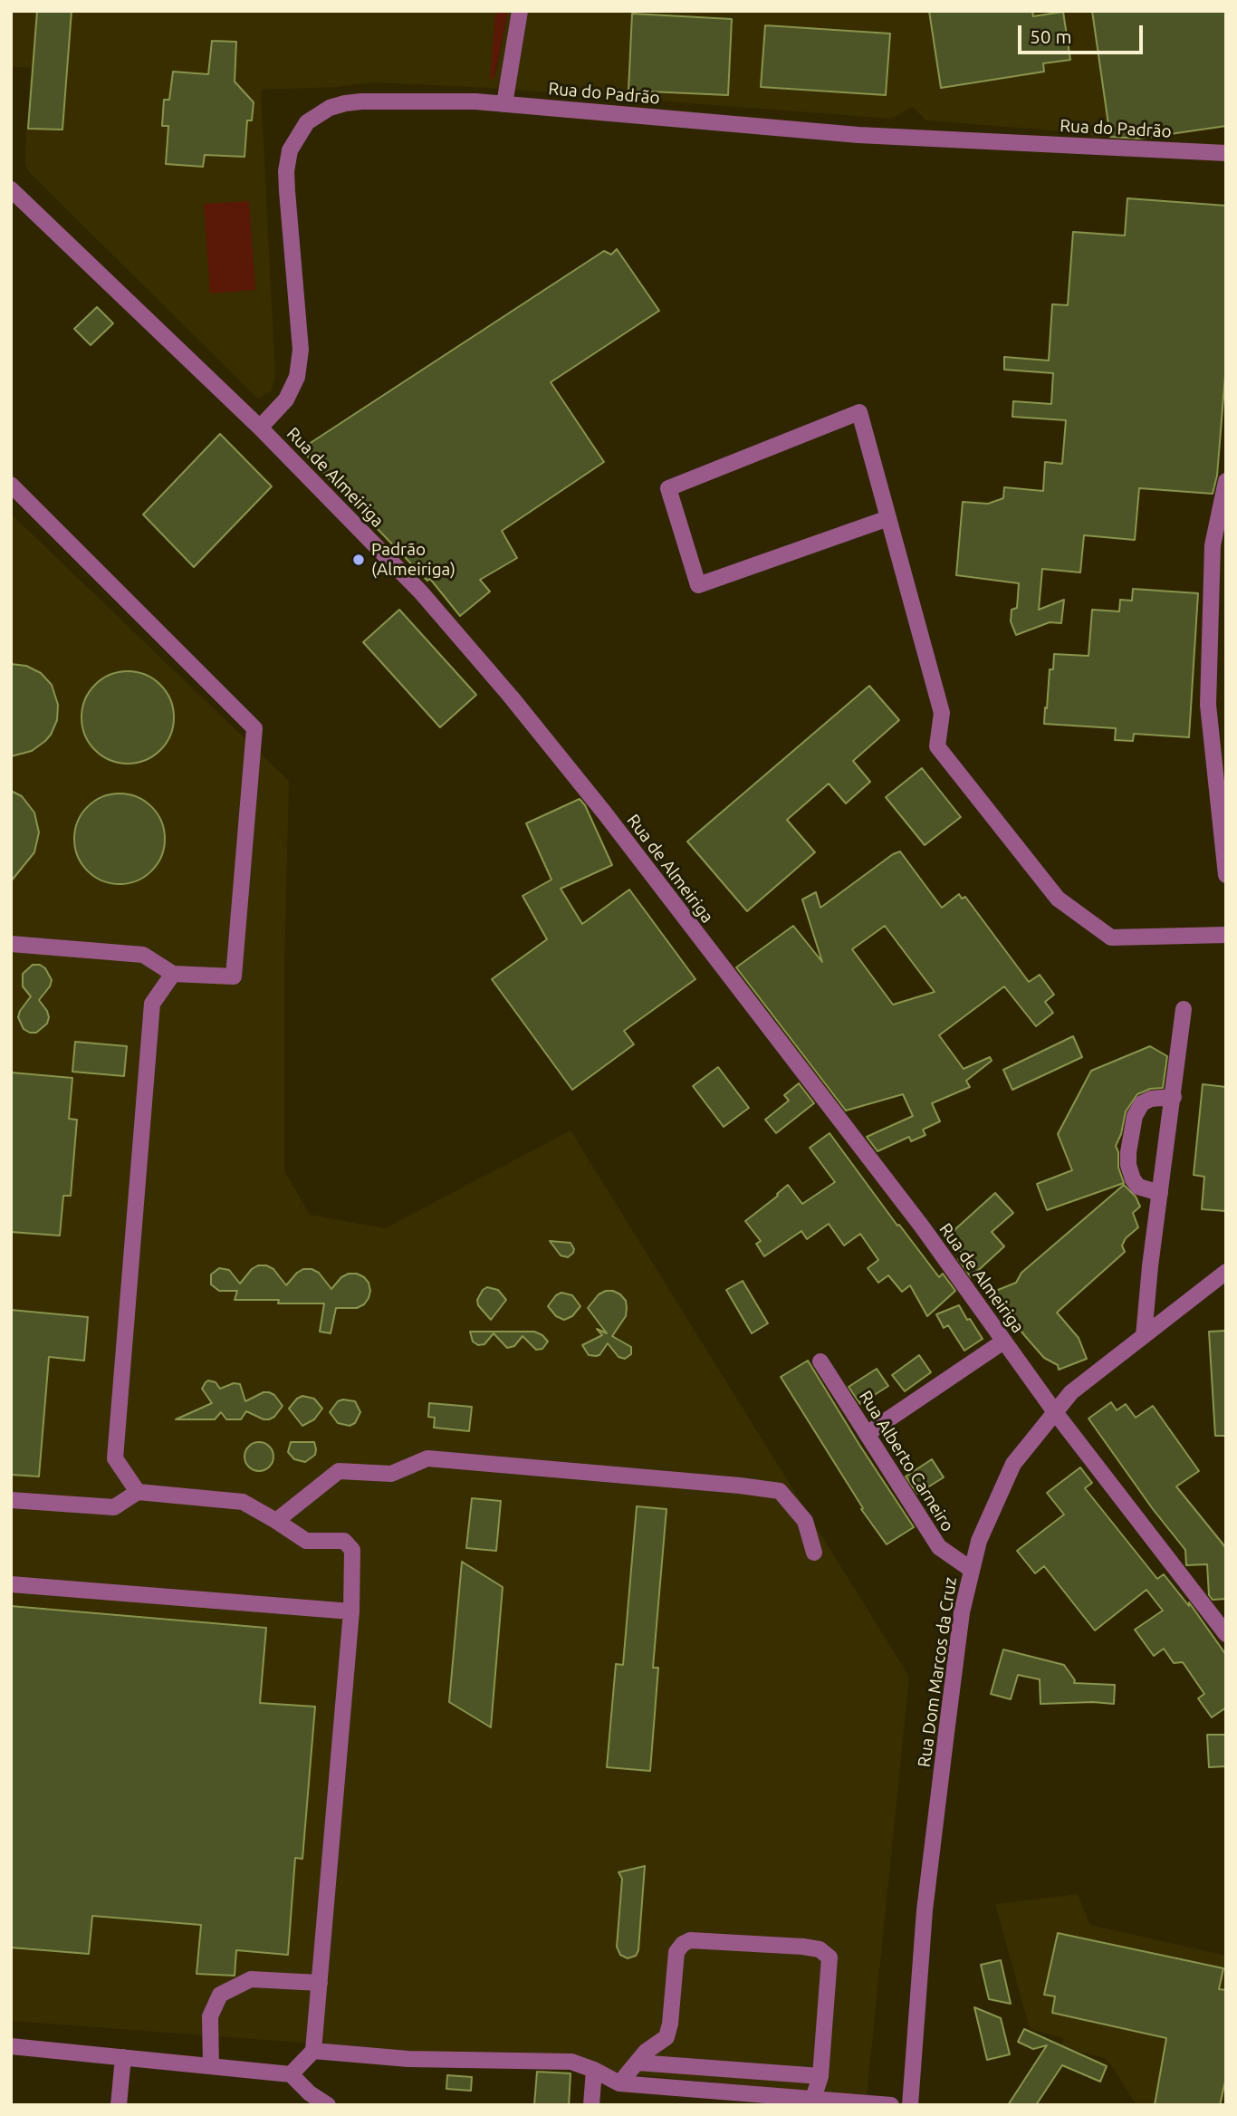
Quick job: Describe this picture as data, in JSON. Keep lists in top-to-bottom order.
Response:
{
  "streets": {
    "street": [
      "Rua do Padrão",
      "Rua de Almeiriga",
      "Rua Alberto Carneiro",
      "Rua Dom Marcos da Cruz"
    ]
  },
  "crossings": [
    ["Rua do Padrão", "Rua de Almeiriga"],
    ["Rua de Almeiriga", "Rua Dom Marcos da Cruz"],
    ["Rua Alberto Carneiro", "Rua Dom Marcos da Cruz"]
  ],
  "places": ["Padrão (Almeiriga)"],
  "scale_bar": "50 m"
}
